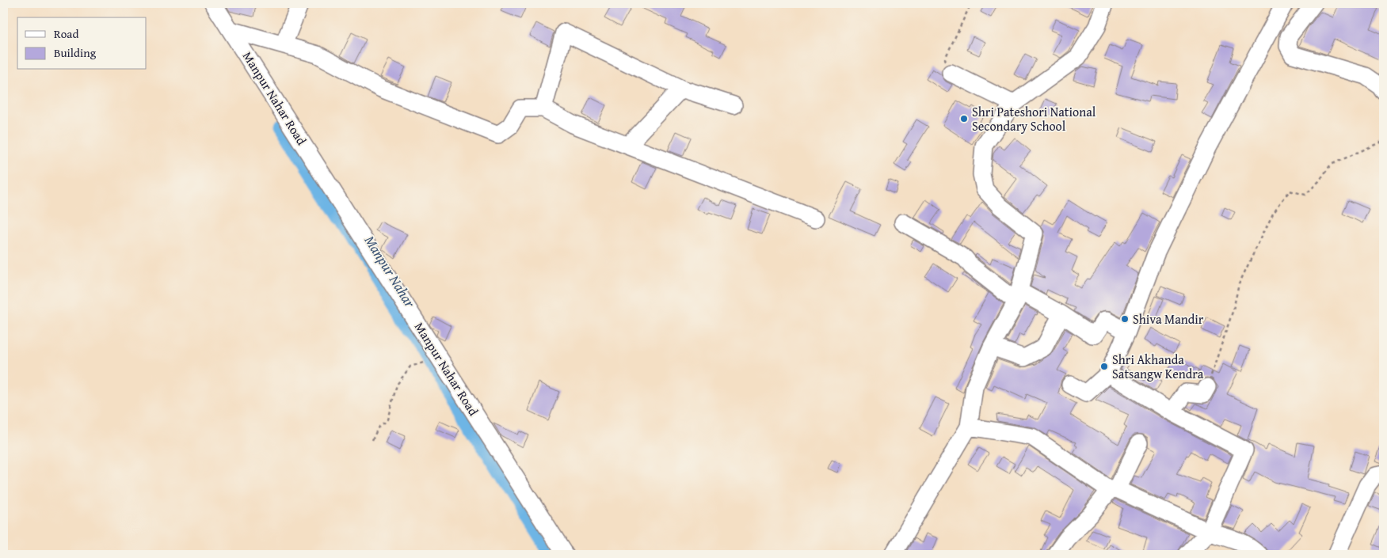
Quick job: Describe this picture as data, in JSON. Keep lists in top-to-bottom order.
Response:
{
  "streets": {
    "street": ["Manpur Nahar Road"]
  },
  "water": ["Manpur Nahar"],
  "places": ["Shri Pateshori National Secondary School", "Shiva Mandir", "Shri Akhanda Satsangw Kendra"],
  "legend": ["Road", "Building"]
}
